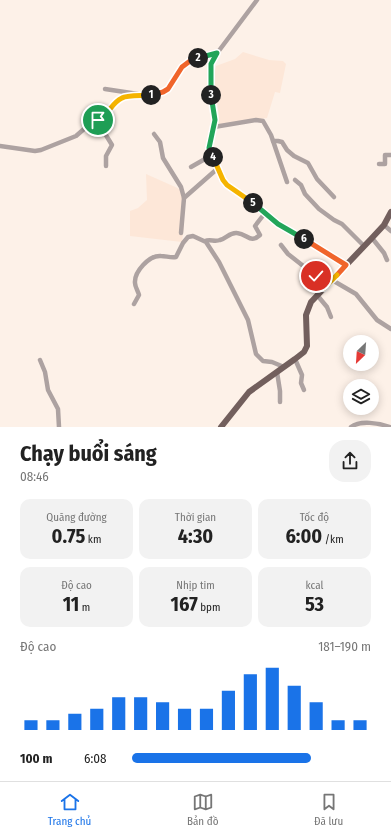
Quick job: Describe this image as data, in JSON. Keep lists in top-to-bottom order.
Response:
{
  "north": "bottom left",
  "page": {
    "pins": [
      "2",
      "1",
      "3",
      "4",
      "5",
      "6"
    ],
    "heading": ["Chạy buổi sáng", "08:46"],
    "stats": [
      ["Quãng đường", "0.75 km"],
      ["Thời gian", "4:30"],
      ["Tốc độ", "6:00 /km"],
      ["Độ cao", "11 m"],
      ["Nhịp tim", "167 bpm"],
      ["kcal", "53"]
    ],
    "chart": ["Độ cao", "181–190 m"],
    "list": [
      {
        "name": "100 m",
        "note": "6:08"
      }
    ],
    "tabs": ["Trang chủ", "Bản đồ", "Đã lưu"]
  }
}
